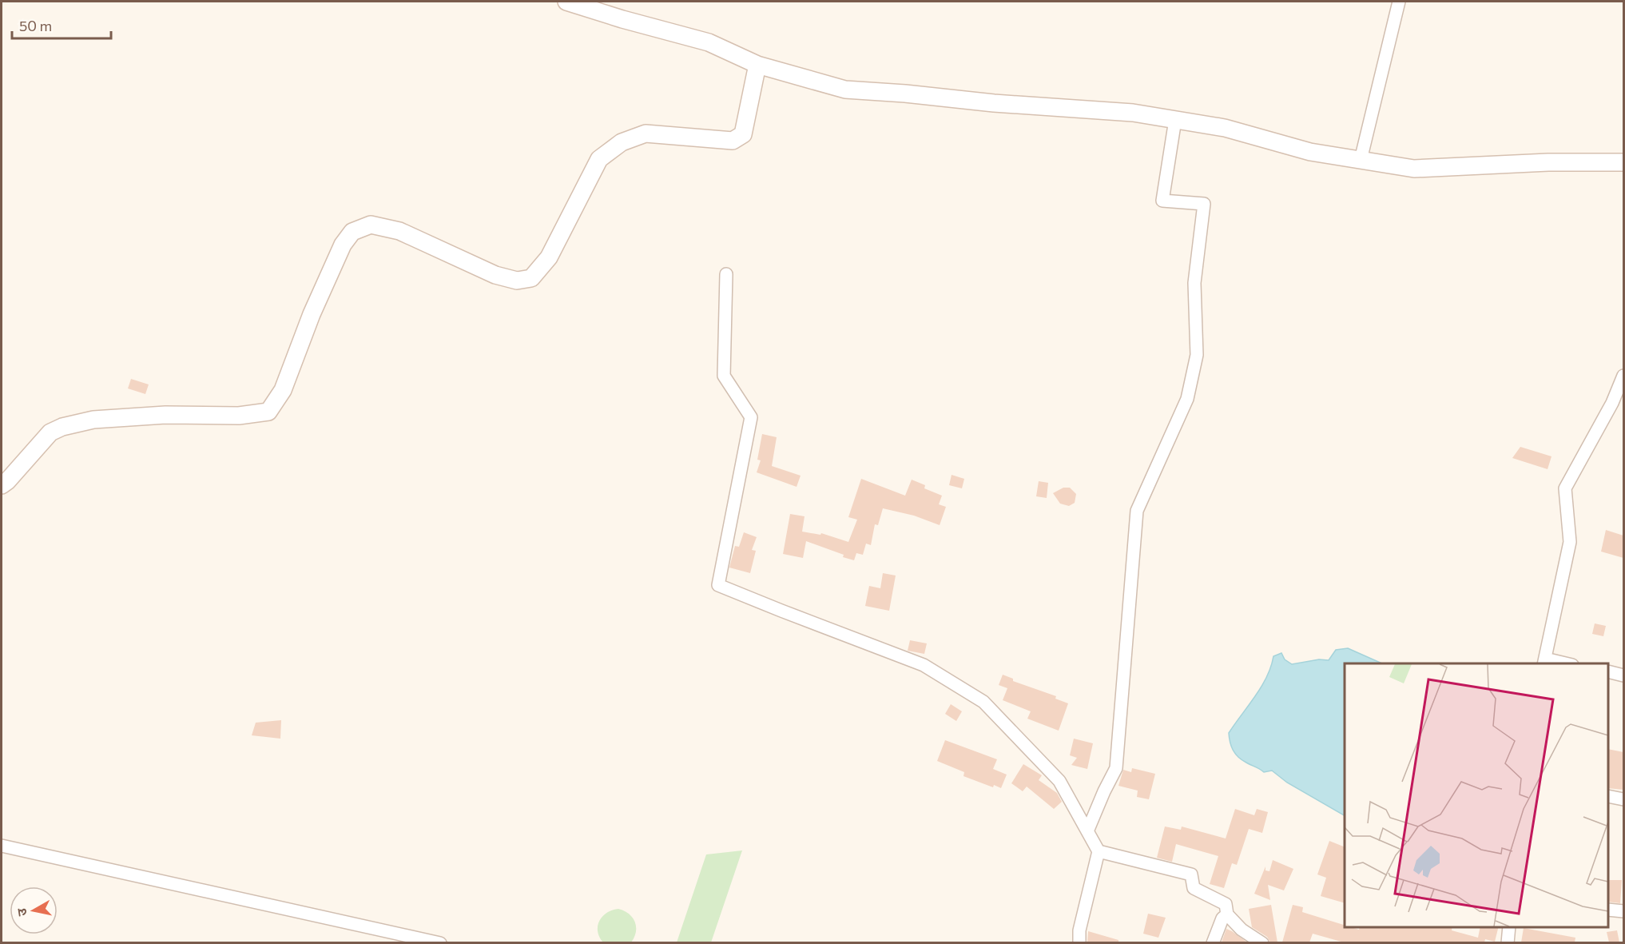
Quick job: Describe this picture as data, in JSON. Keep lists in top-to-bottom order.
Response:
{
  "scale_bar": "50 m",
  "north": "left"
}
